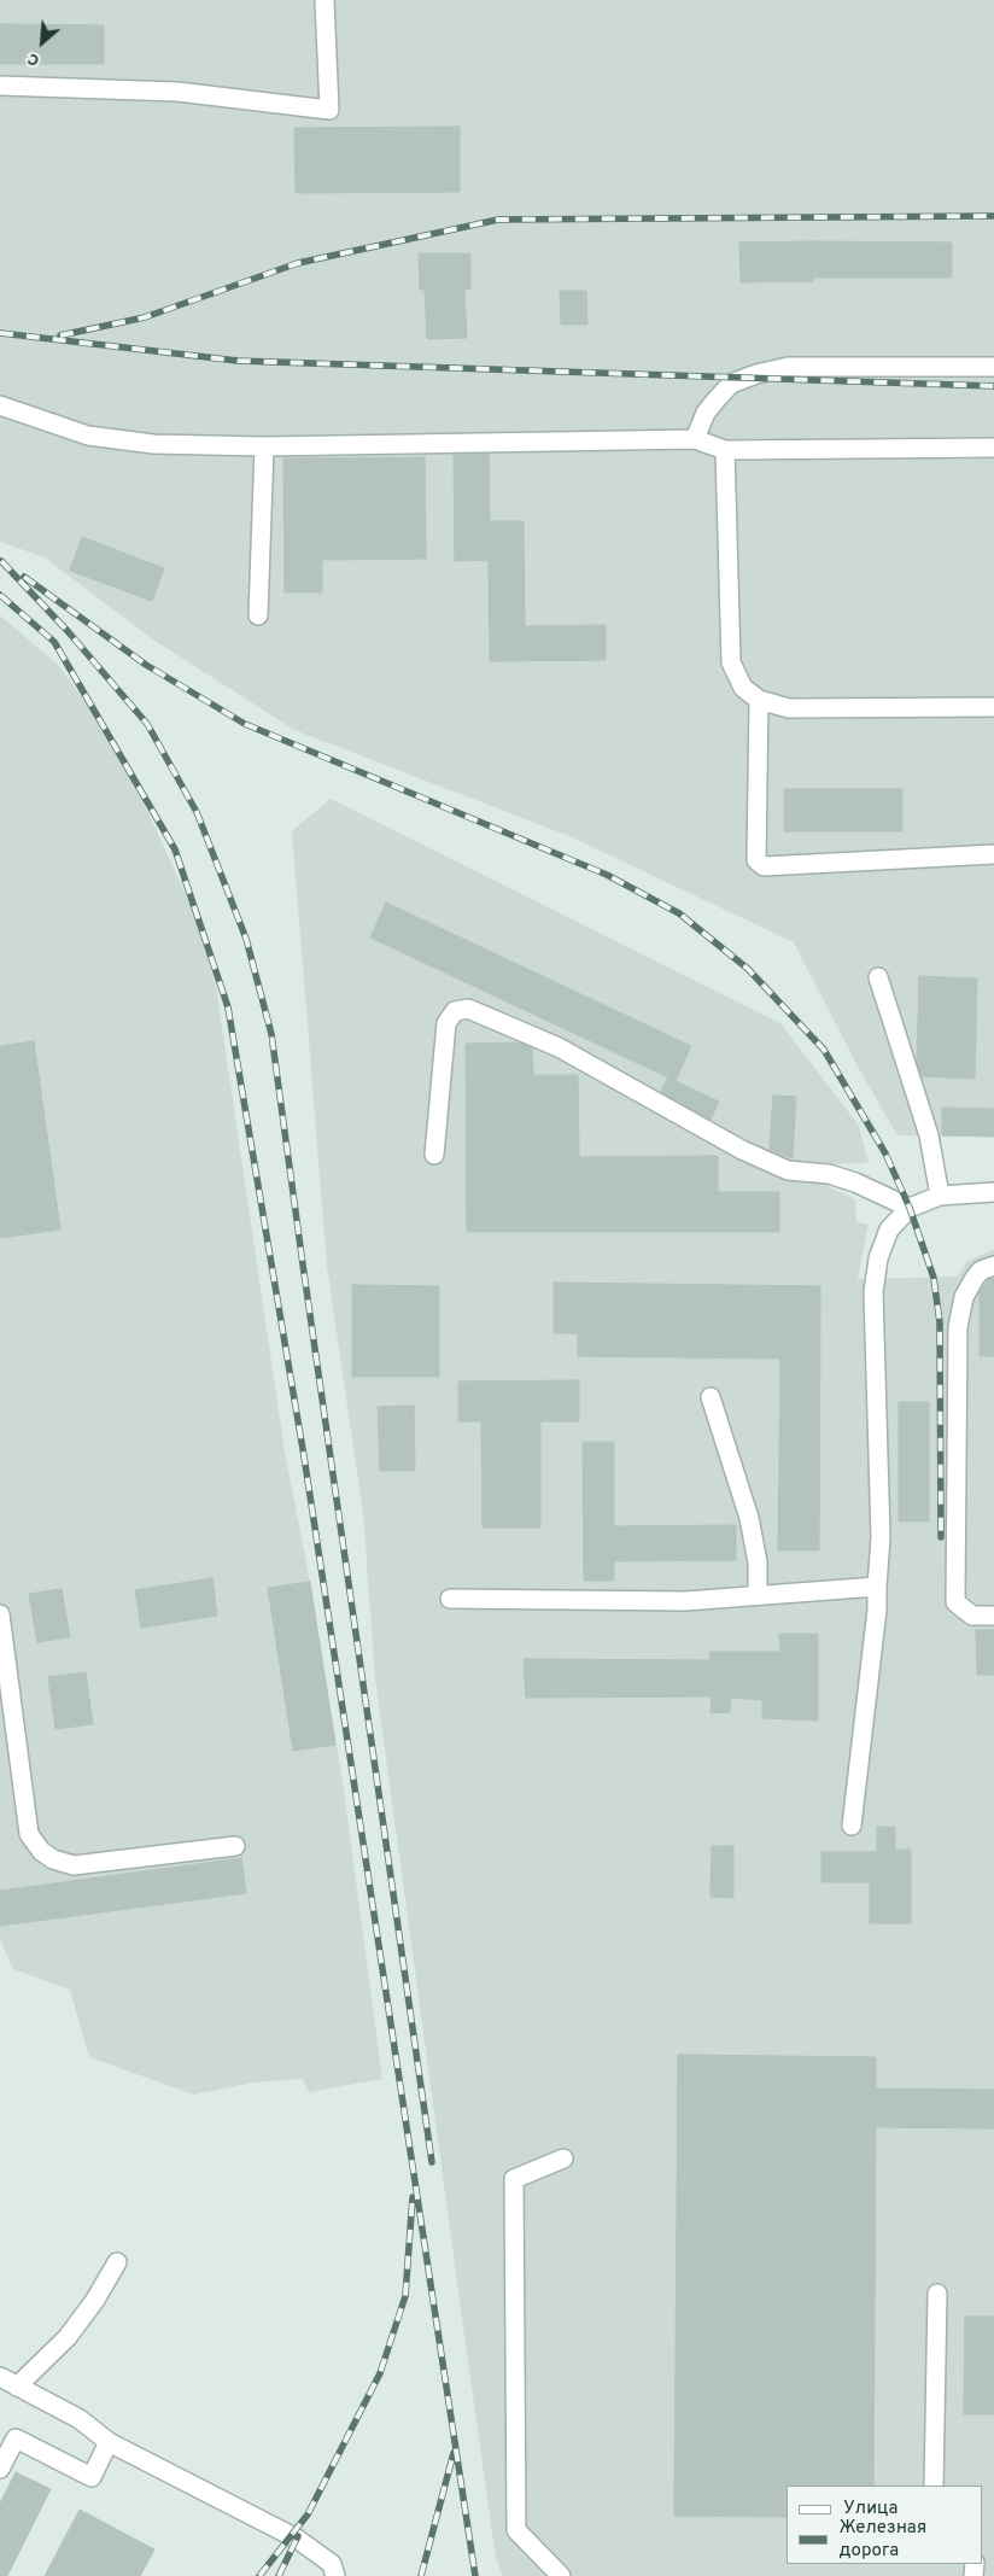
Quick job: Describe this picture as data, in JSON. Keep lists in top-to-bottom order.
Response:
{
  "legend": ["Улица", "Железная дорога"],
  "north": "bottom left"
}
